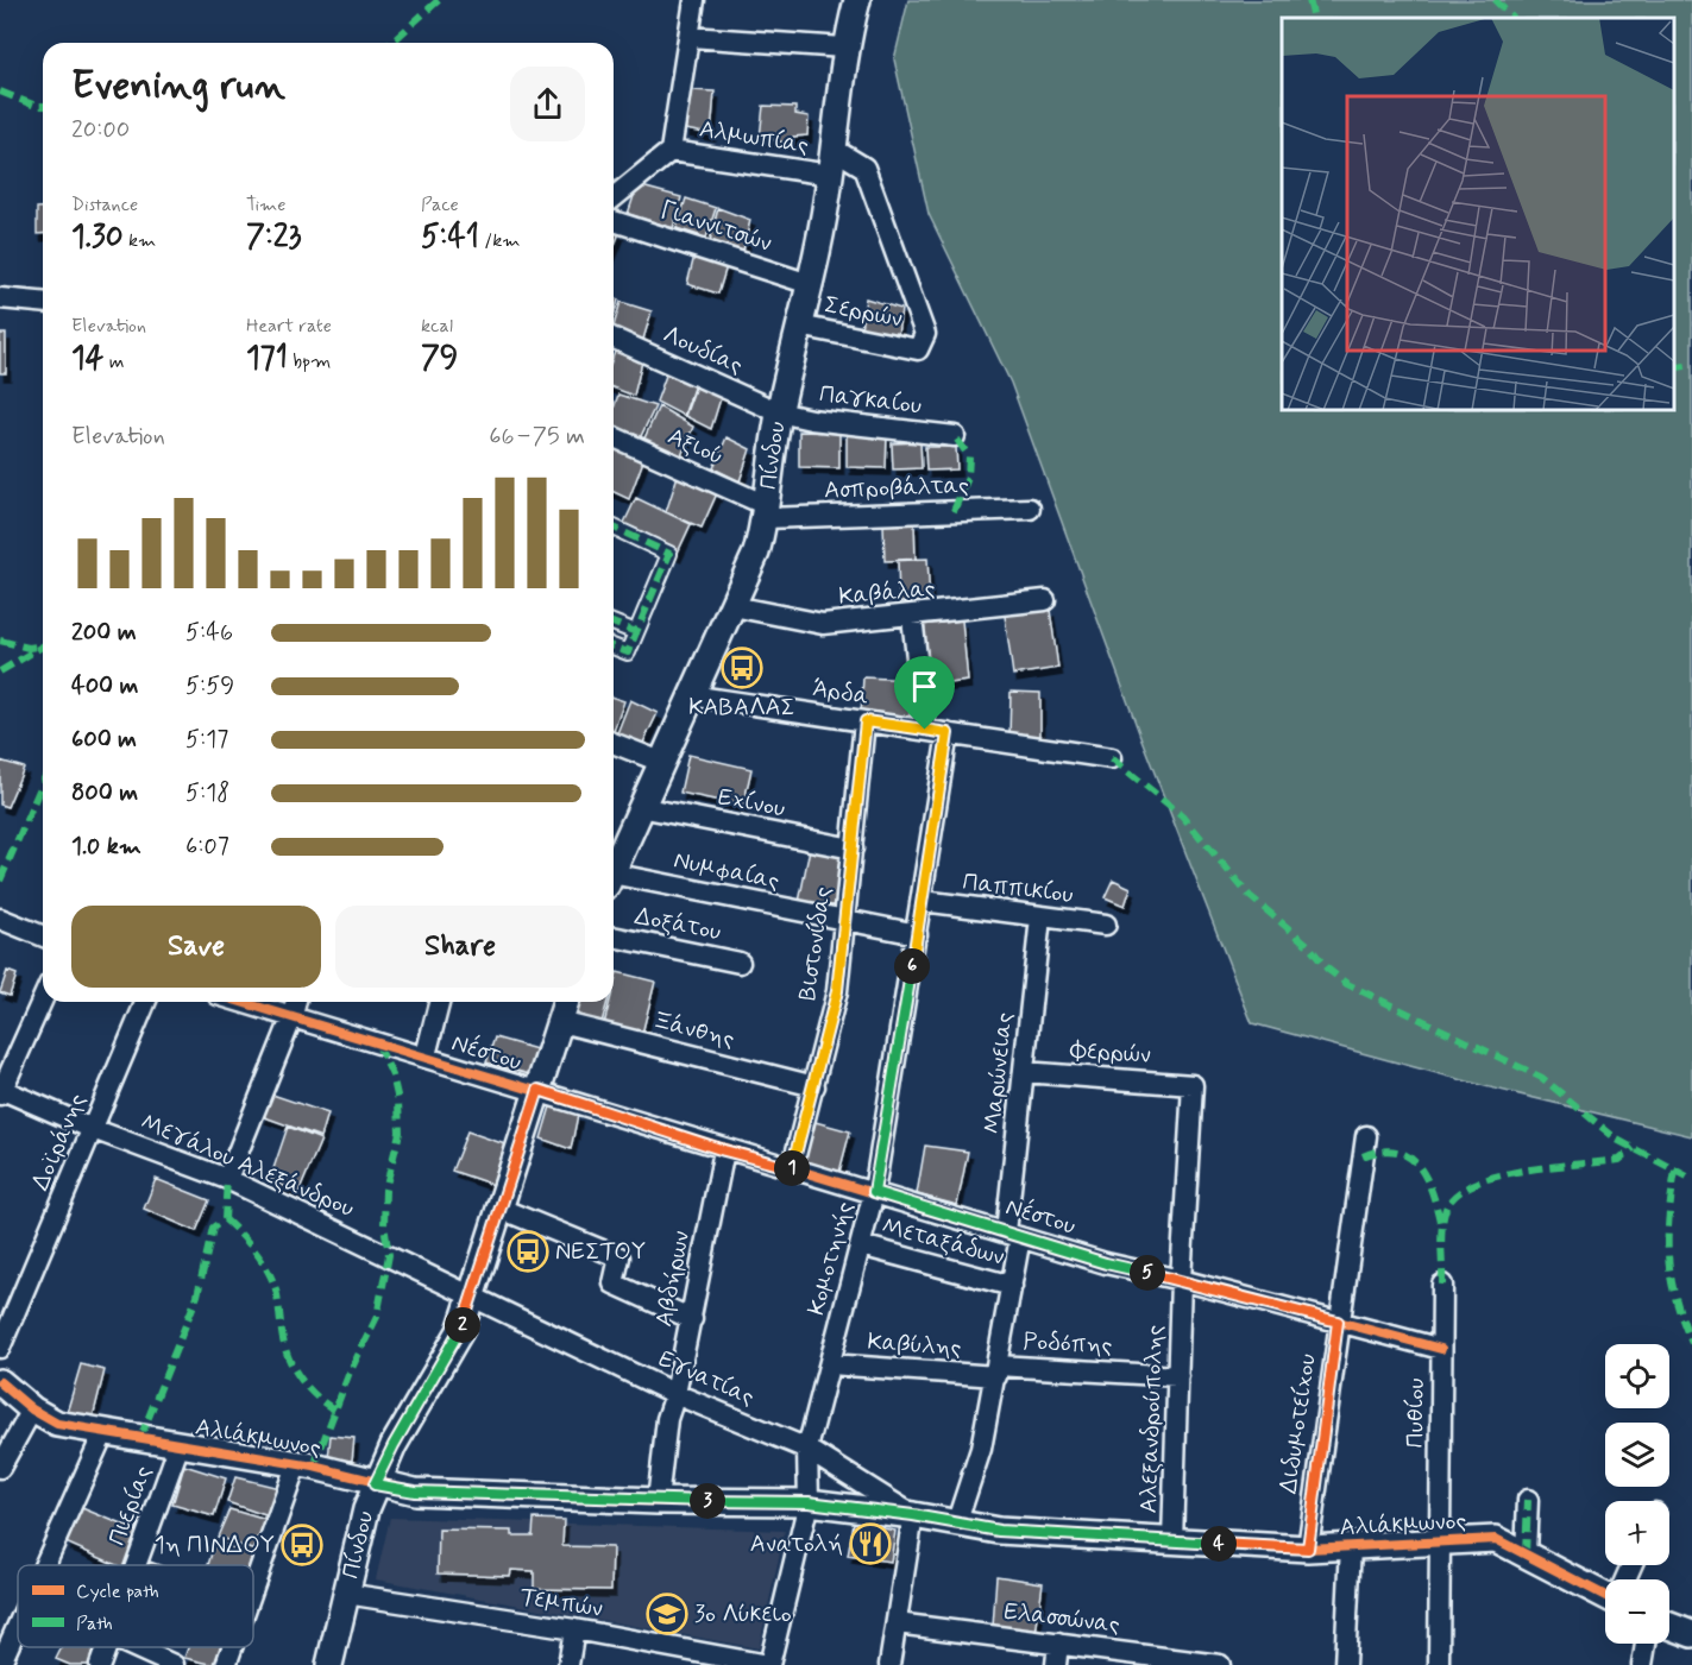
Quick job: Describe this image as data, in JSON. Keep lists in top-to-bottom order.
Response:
{
  "streets": {
    "street": [
      "Αλμωπίας",
      "Γιαννιτσών",
      "Σερρών",
      "Λουδίας",
      "Παγκαίου",
      "Αξιού",
      "Πίνδου",
      "Ασπροβάλτας",
      "Καβάλας",
      "Άρδα",
      "Εχίνου",
      "Νυμφαίας",
      "Παππικίου",
      "Δοξάτου",
      "Βιστονίδας",
      "Ξάνθης",
      "Νέστου",
      "Φερρών",
      "Μαρώνειας",
      "Δοϊράνης",
      "Μεγάλου Αλεξάνδρου",
      "Μεταξάδων",
      "Κομοτηνής",
      "Αβδήρων",
      "Ροδόπης",
      "Καβύλης",
      "Εγνατίας",
      "Πυθίου",
      "Αλεξανδρούπολης",
      "Διδυμοτείχου",
      "Αλιάκμωνος",
      "Πιερίας",
      "Τεμπών",
      "Ελασσώνας"
    ]
  },
  "crossings": [
    ["Αλμωπίας", "Πίνδου"],
    ["Γιαννιτσών", "Πίνδου"],
    ["Σερρών", "Πίνδου"],
    ["Λουδίας", "Παγκαίου"],
    ["Λουδίας", "Πίνδου"],
    ["Παγκαίου", "Πίνδου"],
    ["Αξιού", "Πίνδου"],
    ["Αξιού", "Ασπροβάλτας"],
    ["Πίνδου", "Ασπροβάλτας"],
    ["Πίνδου", "Καβάλας"],
    ["Πίνδου", "Άρδα"],
    ["Πίνδου", "Εχίνου"],
    ["Πίνδου", "Ξάνθης"],
    ["Πίνδου", "Νέστου"],
    ["Πίνδου", "Μεγάλου Αλεξάνδρου"],
    ["Πίνδου", "Εγνατίας"],
    ["Πίνδου", "Αλιάκμωνος"],
    ["Πίνδου", "Τεμπών"],
    ["Άρδα", "Βιστονίδας"],
    ["Άρδα", "Κομοτηνής"],
    ["Εχίνου", "Βιστονίδας"],
    ["Νυμφαίας", "Βιστονίδας"],
    ["Νυμφαίας", "Κομοτηνής"],
    ["Παππικίου", "Μαρώνειας"],
    ["Παππικίου", "Κομοτηνής"],
    ["Βιστονίδας", "Ξάνθης"],
    ["Βιστονίδας", "Νέστου"],
    ["Νέστου", "Μαρώνειας"],
    ["Νέστου", "Κομοτηνής"],
    ["Νέστου", "Αβδήρων"],
    ["Νέστου", "Πυθίου"],
    ["Νέστου", "Αλεξανδρούπολης"],
    ["Νέστου", "Διδυμοτείχου"],
    ["Φερρών", "Μαρώνειας"],
    ["Φερρών", "Αλεξανδρούπολης"],
    ["Μαρώνειας", "Μεταξάδων"],
    ["Μαρώνειας", "Ροδόπης"],
    ["Μαρώνειας", "Καβύλης"],
    ["Μαρώνειας", "Αλιάκμωνος"],
    ["Δοϊράνης", "Μεγάλου Αλεξάνδρου"],
    ["Μεγάλου Αλεξάνδρου", "Εγνατίας"],
    ["Μεταξάδων", "Κομοτηνής"],
    ["Κομοτηνής", "Καβύλης"],
    ["Κομοτηνής", "Εγνατίας"],
    ["Κομοτηνής", "Αλιάκμωνος"],
    ["Κομοτηνής", "Τεμπών"],
    ["Αβδήρων", "Εγνατίας"],
    ["Αβδήρων", "Αλιάκμωνος"],
    ["Ροδόπης", "Καβύλης"],
    ["Ροδόπης", "Αλεξανδρούπολης"],
    ["Εγνατίας", "Αλιάκμωνος"],
    ["Πυθίου", "Αλιάκμωνος"],
    ["Αλεξανδρούπολης", "Αλιάκμωνος"],
    ["Διδυμοτείχου", "Αλιάκμωνος"],
    ["Αλιάκμωνος", "Πιερίας"]
  ],
  "places": {
    "bus stop": ["ΚΑΒΑΛΑΣ", "ΝΕΣΤΟΥ", "1η ΠΙΝΔΟΥ"],
    "restaurant": ["Ανατολή"],
    "school or university": ["3ο Λύκειο"]
  },
  "legend": ["Cycle path", "Path"],
  "page": {
    "heading": ["Evening run", "20:00"],
    "stats": [
      ["Distance", "1.30 km"],
      ["Time", "7:23"],
      ["Pace", "5:41 /km"],
      ["Elevation", "14 m"],
      ["Heart rate", "171 bpm"],
      ["kcal", "79"]
    ],
    "chart": ["Elevation", "66–75 m"],
    "list": [
      {
        "name": "200 m",
        "note": "5:46"
      },
      {
        "name": "400 m",
        "note": "5:59"
      },
      {
        "name": "600 m",
        "note": "5:17"
      },
      {
        "name": "800 m",
        "note": "5:18"
      },
      {
        "name": "1.0 km",
        "note": "6:07"
      }
    ],
    "buttons": ["Save", "Share"],
    "pins": [
      "6",
      "1",
      "5",
      "2",
      "3",
      "4"
    ],
    "map_buttons": ["+", "−"]
  }
}
